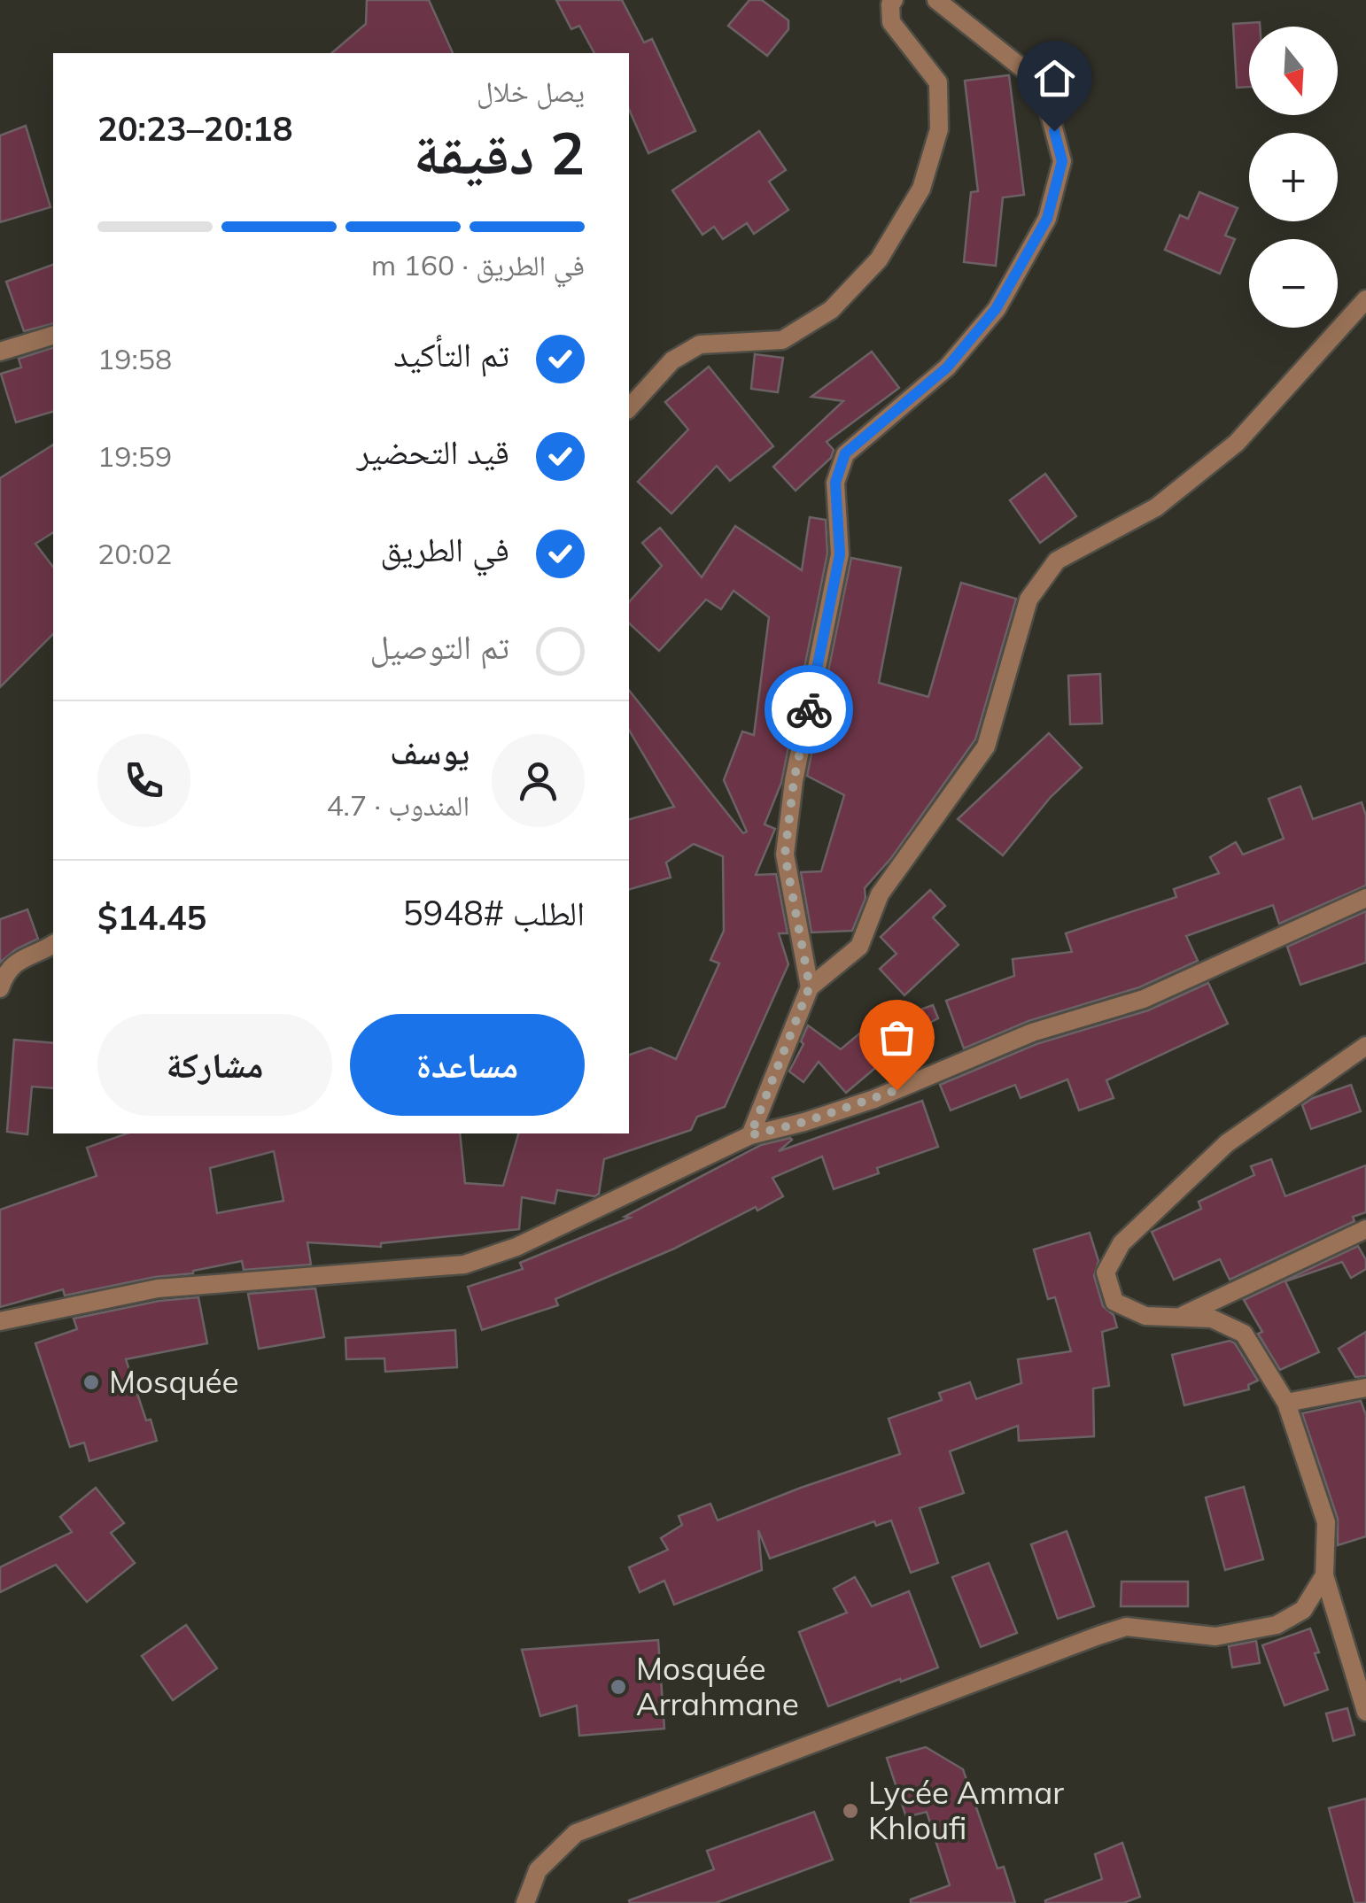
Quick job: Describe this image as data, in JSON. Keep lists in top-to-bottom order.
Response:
{
  "places": ["Mosquée", "Mosquée Arrahmane", "Lycée Ammar Khloufi"],
  "north": "bottom",
  "page": {
    "map_buttons": ["+", "−"],
    "heading": ["2 دقيقة", "يصل خلال", "20:18–20:23"],
    "panel": [
      "يوسف",
      "المندوب · 4.7",
      "الطلب #5948",
      "$14.45"
    ],
    "bar": "في الطريق · 160 m",
    "list": [
      ["تم التأكيد", "19:58"],
      ["قيد التحضير", "19:59"],
      ["في الطريق", "20:02"],
      "تم التوصيل"
    ],
    "buttons": ["مساعدة", "مشاركة"]
  }
}
